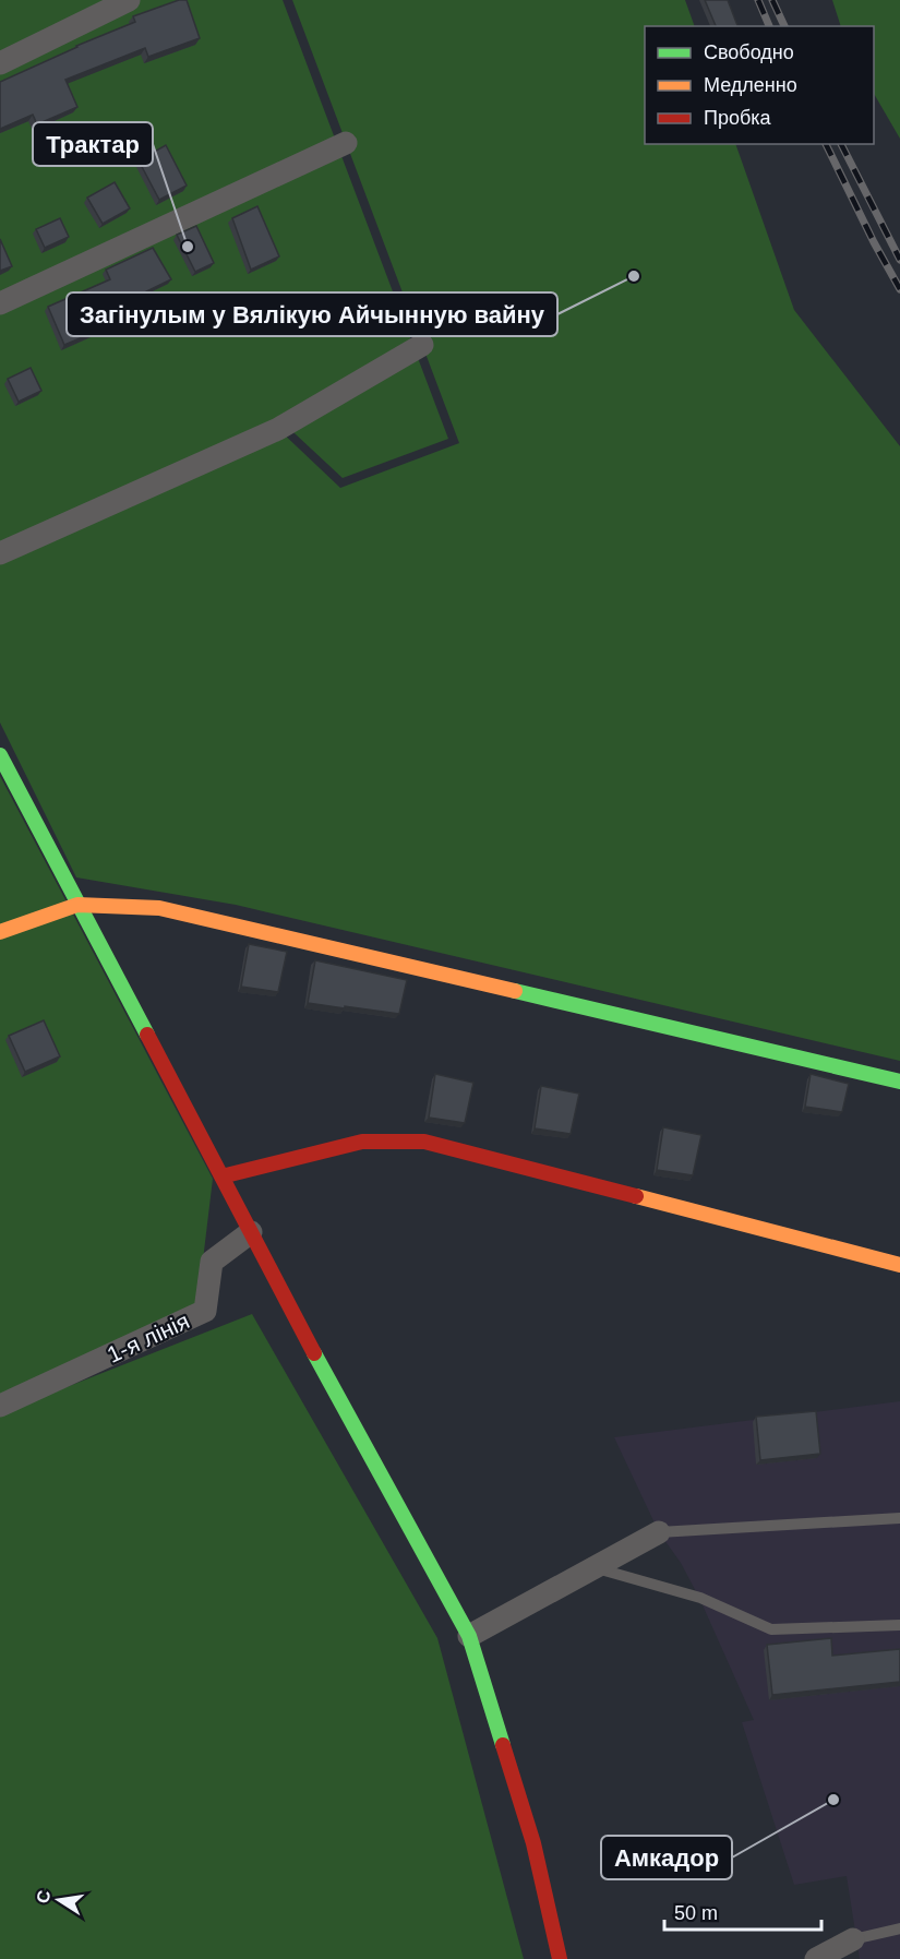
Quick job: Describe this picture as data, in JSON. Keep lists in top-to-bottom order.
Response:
{
  "streets": {
    "street": ["1-я лінія"]
  },
  "places": ["Трактар", "Загінулым у Вялікую Айчынную вайну", "Амкадор"],
  "legend": ["Свободно", "Медленно", "Пробка"],
  "scale_bar": "50 m",
  "north": "left"
}
